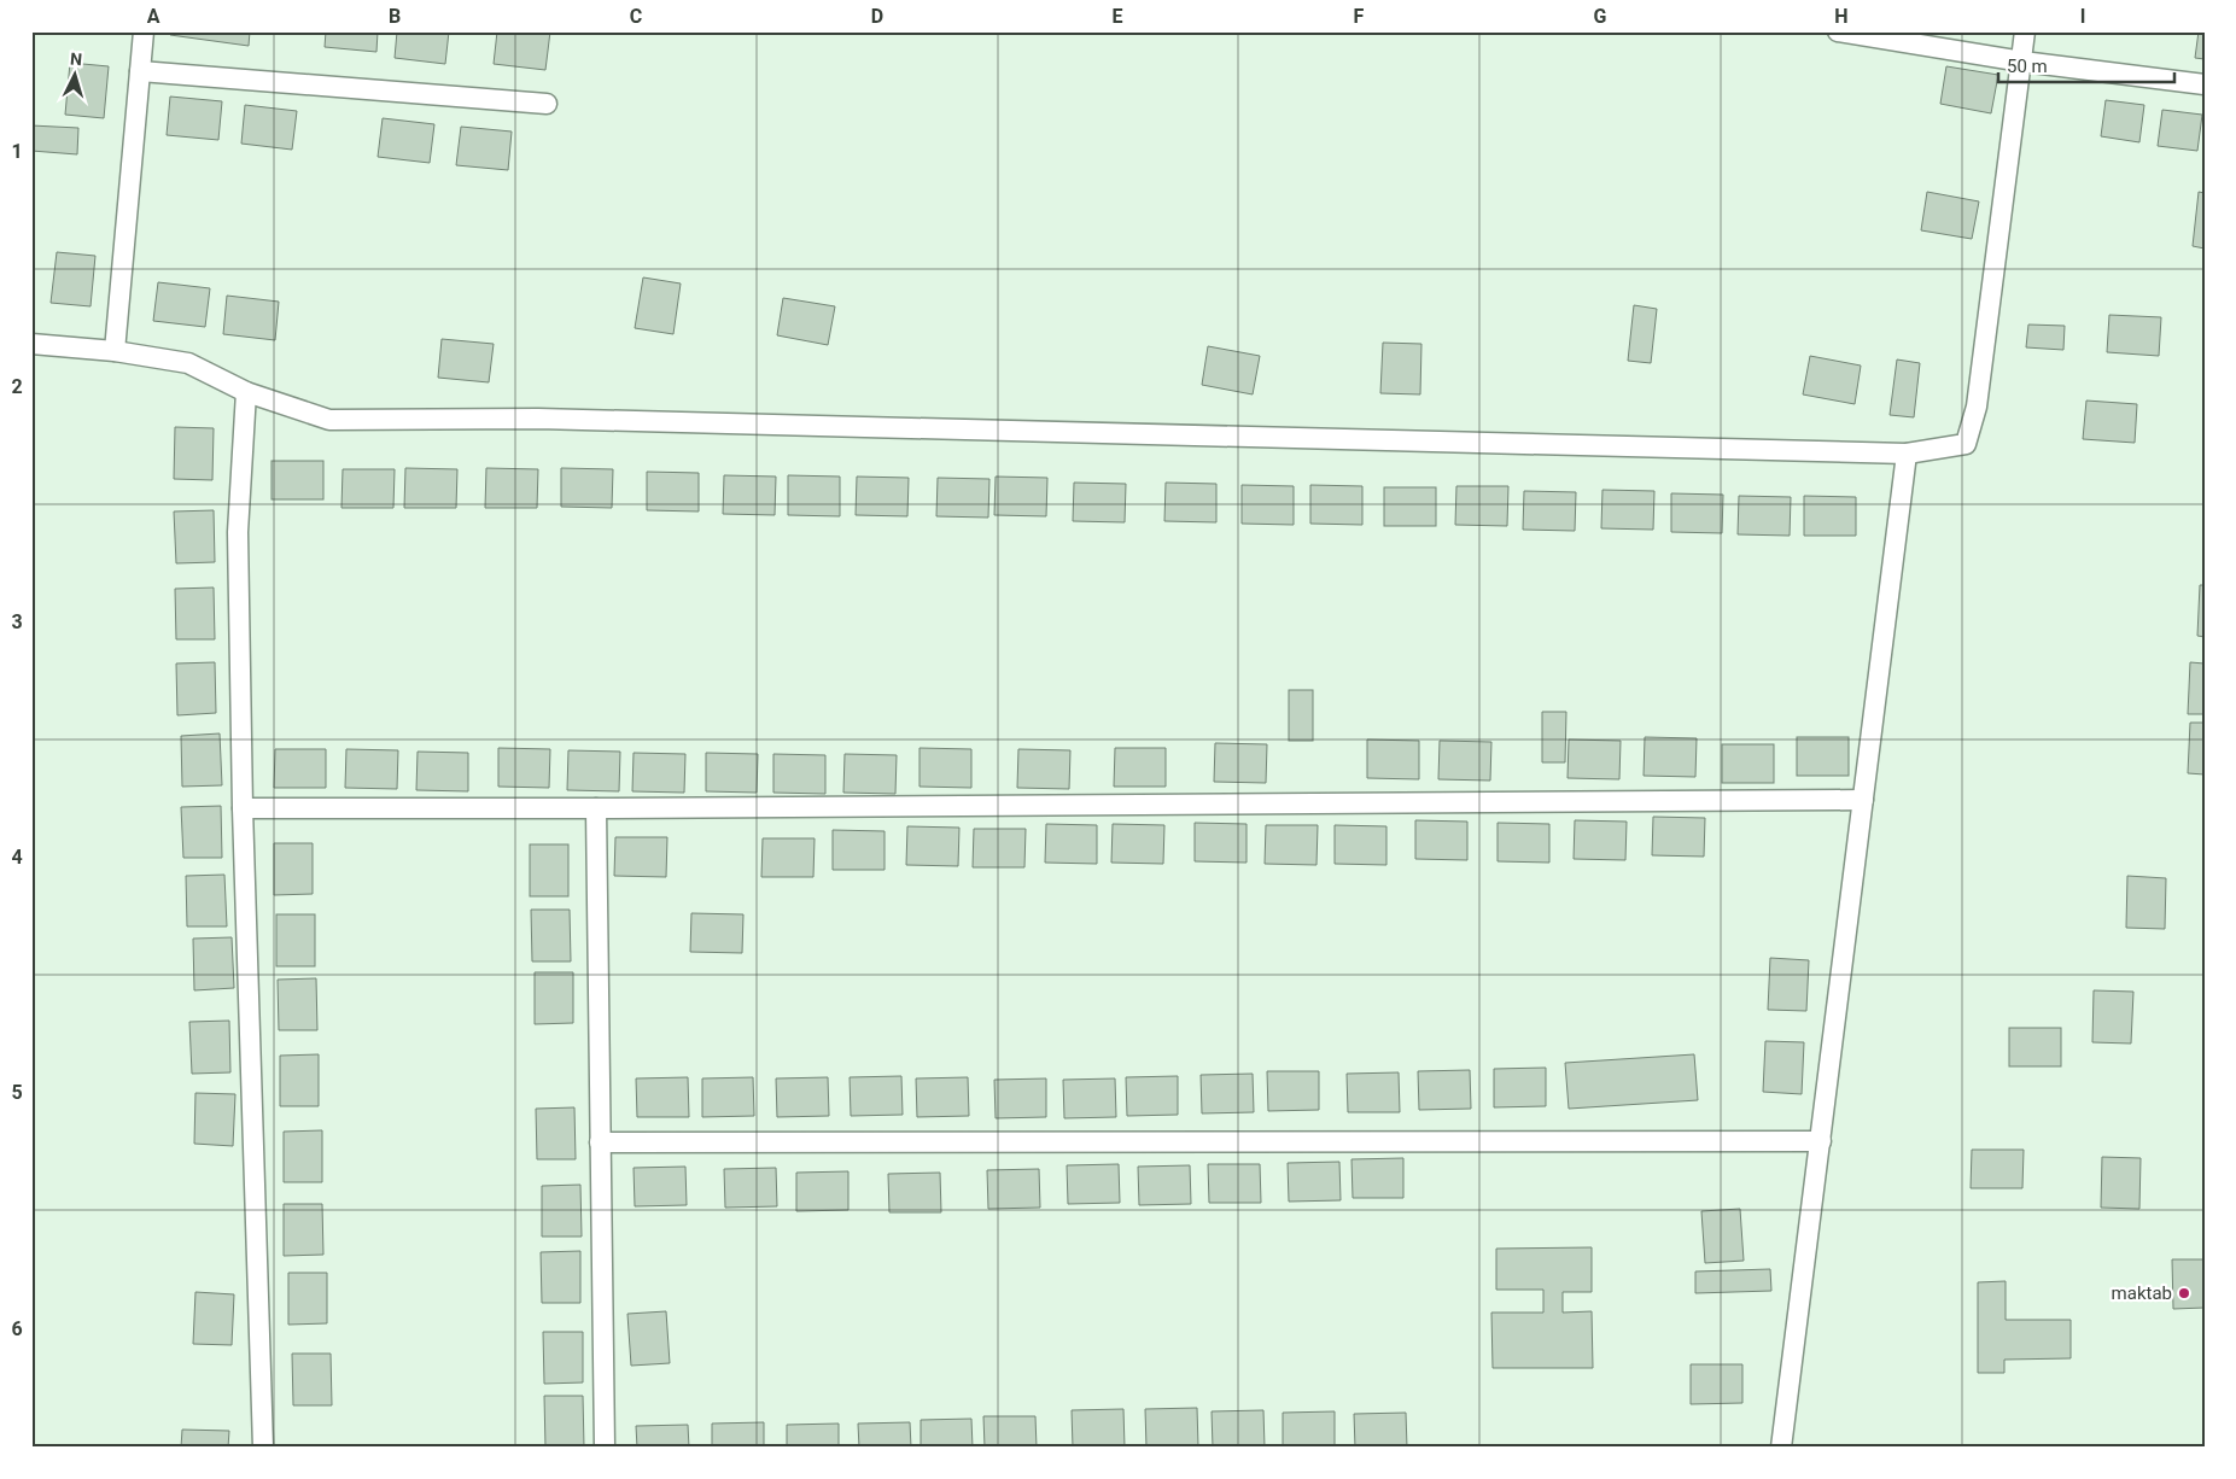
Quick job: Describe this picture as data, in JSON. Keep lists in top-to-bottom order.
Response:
{
  "places": ["maktab"],
  "scale_bar": "50 m",
  "north": "top",
  "grid": {
    "columns": [
      "A",
      "B",
      "C",
      "D",
      "E",
      "F",
      "G",
      "H",
      "I"
    ],
    "rows": [
      "1",
      "2",
      "3",
      "4",
      "5",
      "6"
    ]
  }
}
